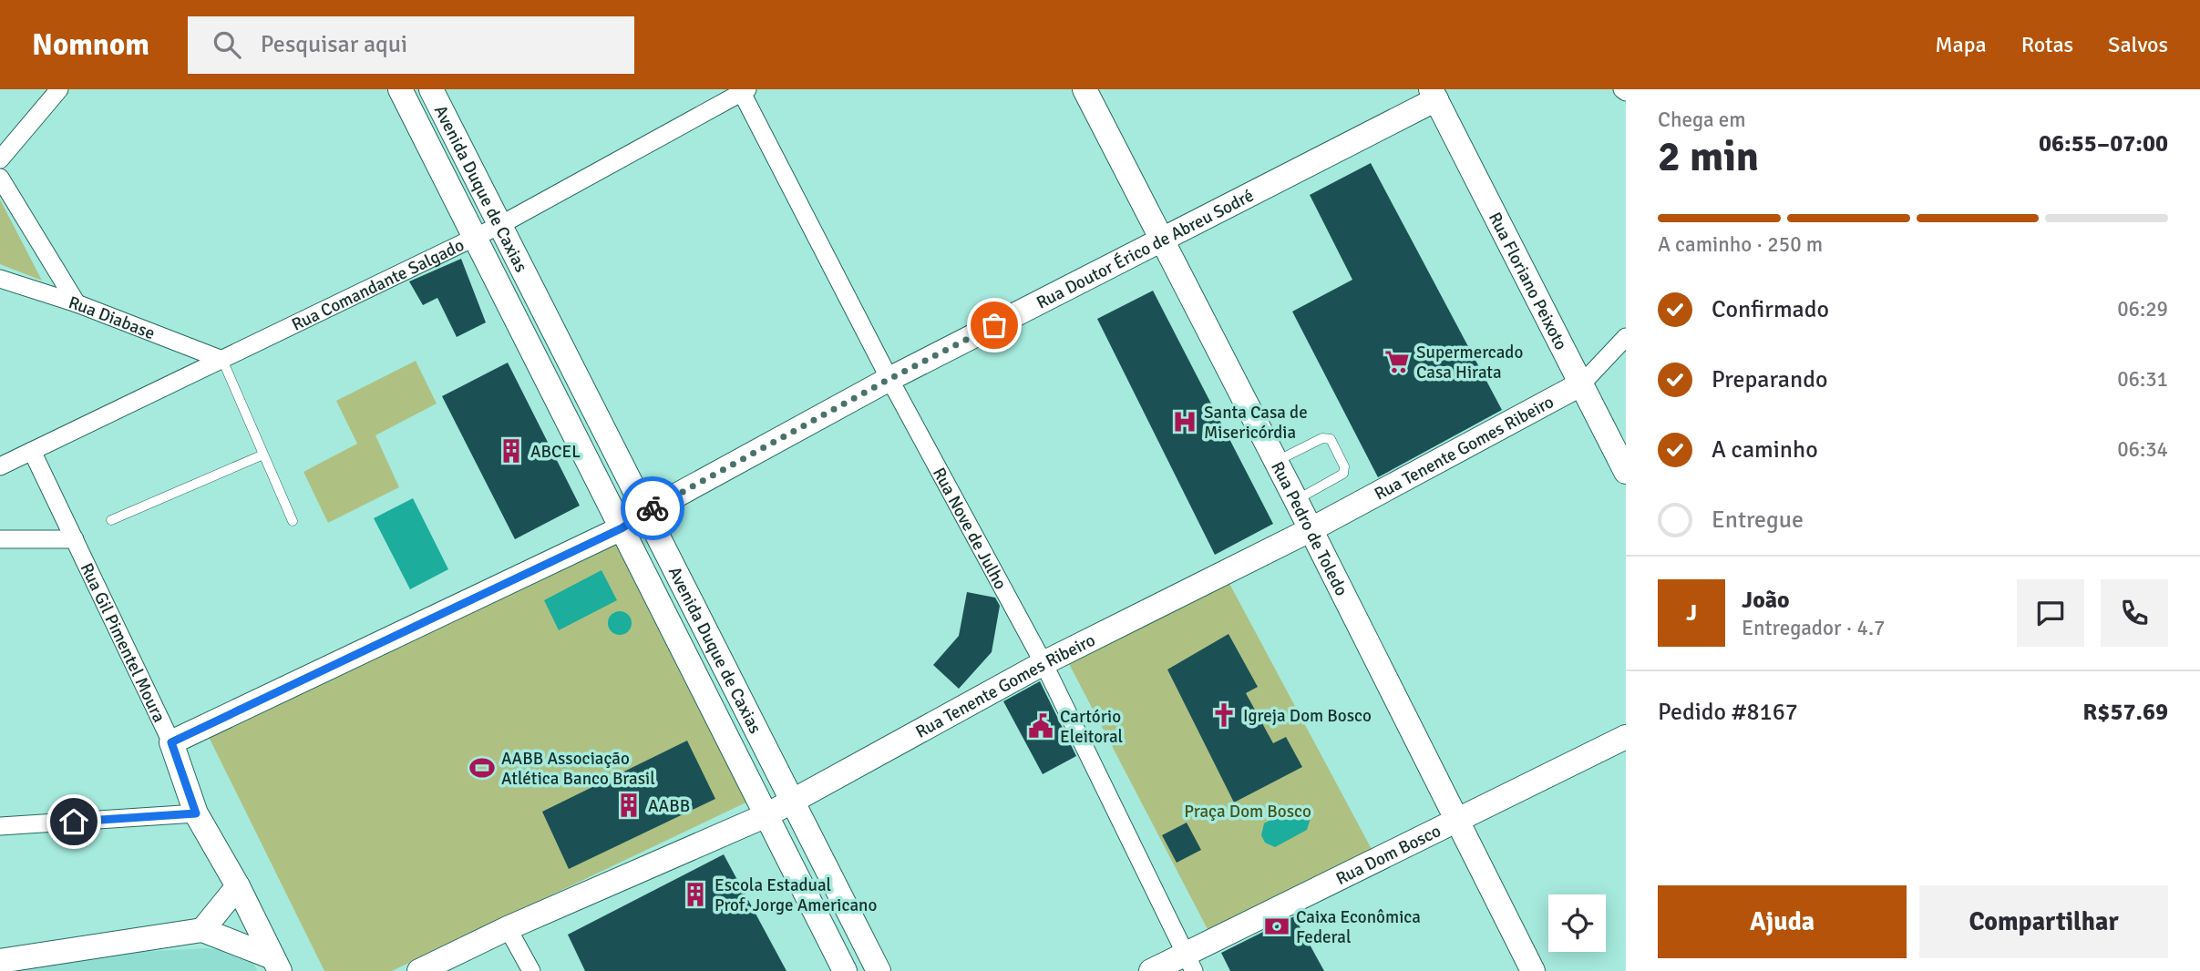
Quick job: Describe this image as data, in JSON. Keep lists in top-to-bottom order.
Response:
{
  "streets": {
    "main road": [
      "Avenida Duque de Caxias",
      "Rua Doutor Érico de Abreu Sodré",
      "Rua Floriano Peixoto",
      "Rua Tenente Gomes Ribeiro",
      "Rua Pedro de Toledo",
      "Rua Gil Pimentel Moura",
      "Rua Dom Bosco"
    ],
    "street": ["Rua Comandante Salgado", "Rua Diabase", "Rua Nove de Julho"]
  },
  "crossings": [
    ["Avenida Duque de Caxias", "Rua Doutor Érico de Abreu Sodré"],
    ["Avenida Duque de Caxias", "Rua Comandante Salgado"],
    ["Avenida Duque de Caxias", "Rua Tenente Gomes Ribeiro"],
    ["Rua Doutor Érico de Abreu Sodré", "Rua Floriano Peixoto"],
    ["Rua Doutor Érico de Abreu Sodré", "Rua Nove de Julho"],
    ["Rua Doutor Érico de Abreu Sodré", "Rua Pedro de Toledo"],
    ["Rua Doutor Érico de Abreu Sodré", "Rua Gil Pimentel Moura"],
    ["Rua Floriano Peixoto", "Rua Tenente Gomes Ribeiro"],
    ["Rua Comandante Salgado", "Rua Diabase"],
    ["Rua Comandante Salgado", "Rua Nove de Julho"],
    ["Rua Comandante Salgado", "Rua Gil Pimentel Moura"],
    ["Rua Tenente Gomes Ribeiro", "Rua Nove de Julho"],
    ["Rua Tenente Gomes Ribeiro", "Rua Pedro de Toledo"],
    ["Rua Nove de Julho", "Rua Dom Bosco"],
    ["Rua Pedro de Toledo", "Rua Dom Bosco"]
  ],
  "parks": ["Praça Dom Bosco"],
  "places": {
    "supermarket": ["Supermercado Casa Hirata"],
    "hospital": ["Santa Casa de Misericórdia"],
    "building": ["ABCEL", "AABB", "Escola Estadual Prof. Jorge Americano"],
    "church": ["Igreja Dom Bosco"],
    "public building": ["Cartório Eleitoral"],
    "sports": ["AABB Associação Atlética Banco Brasil"],
    "bank": ["Caixa Econômica Federal"]
  },
  "page": {
    "header": "Nomnom",
    "search": "Pesquisar aqui",
    "nav": ["Mapa", "Rotas", "Salvos"],
    "heading": ["2 min", "Chega em", "06:55–07:00"],
    "panel": [
      "João",
      "Entregador · 4.7",
      "Pedido #8167",
      "R$57.69"
    ],
    "bar": "A caminho · 250 m",
    "list": [
      ["Confirmado", "06:29"],
      ["Preparando", "06:31"],
      ["A caminho", "06:34"],
      "Entregue"
    ],
    "round": "J",
    "buttons": ["Ajuda", "Compartilhar"]
  }
}
